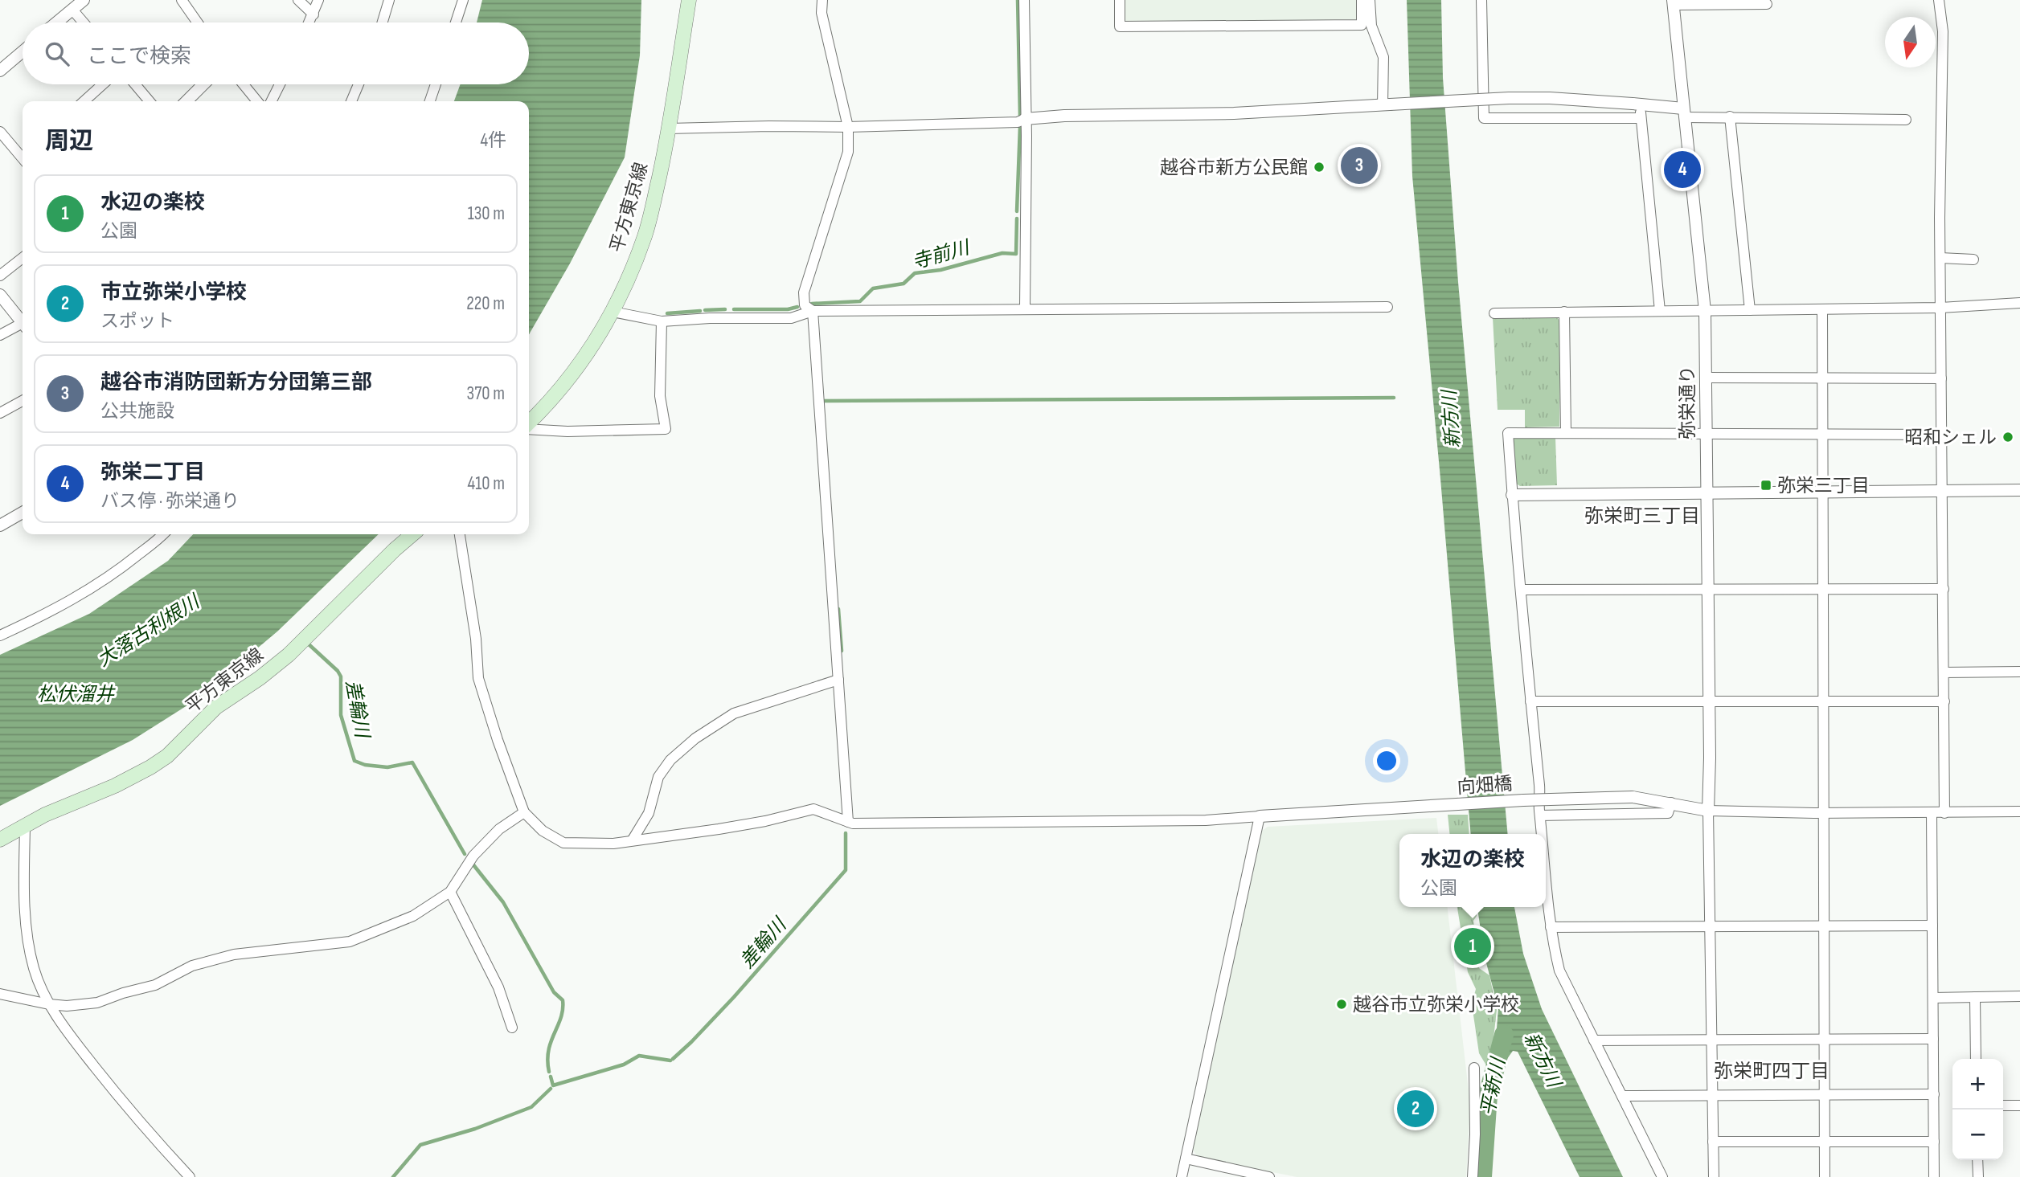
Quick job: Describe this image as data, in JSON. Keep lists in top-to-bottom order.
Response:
{
  "streets": {
    "main road": ["平方東京線"],
    "street": ["弥栄通り", "向畑橋"]
  },
  "crossings": [
    ["弥栄通り", "向畑橋"]
  ],
  "districts": ["弥栄町三丁目", "弥栄町四丁目"],
  "water": [
    "寺前川",
    "新方川",
    "大落古利根川",
    "松伏溜井",
    "差輪川",
    "平新川"
  ],
  "places": {
    "other": ["越谷市新方公民館", "昭和シェル", "越谷市立弥栄小学校"],
    "transit": ["弥栄三丁目"]
  },
  "north": "bottom",
  "page": {
    "search": "ここで検索",
    "heading": ["周辺", "4件"],
    "pins": [
      "3",
      "4",
      "1",
      "2"
    ],
    "list": [
      {
        "mark": "1",
        "name": "水辺の楽校",
        "note": "公園",
        "value": "130 m"
      },
      {
        "mark": "2",
        "name": "市立弥栄小学校",
        "note": "スポット",
        "value": "220 m"
      },
      {
        "mark": "3",
        "name": "越谷市消防団新方分団第三部",
        "note": "公共施設",
        "value": "370 m"
      },
      {
        "mark": "4",
        "name": "弥栄二丁目",
        "note": "バス停 · 弥栄通り",
        "value": "410 m"
      }
    ],
    "popup": ["水辺の楽校", "公園"],
    "map_buttons": ["+", "−"]
  }
}
